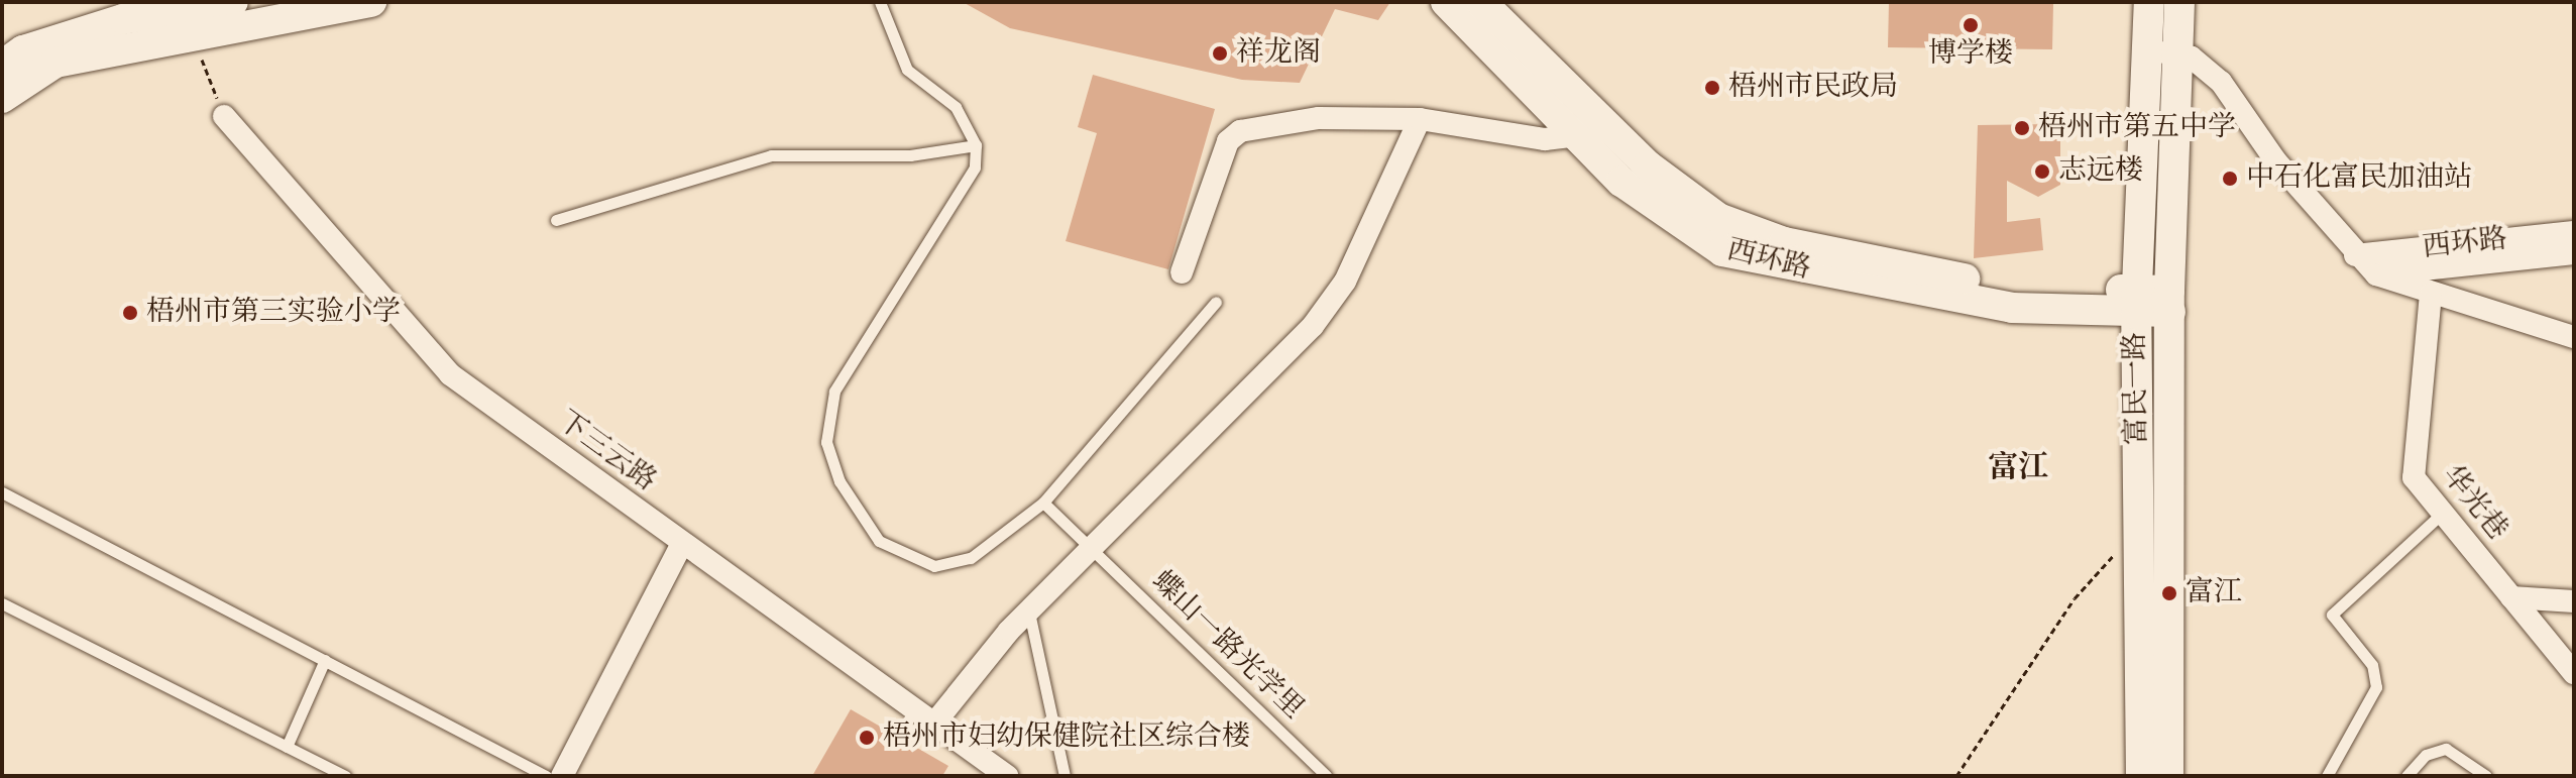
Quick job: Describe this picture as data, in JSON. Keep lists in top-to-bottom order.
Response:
{
  "streets": {
    "main road": ["西环路", "富民一路"],
    "street": ["下三云路", "华光巷"],
    "lane": ["蝶山一路光学里"]
  },
  "crossings": [
    ["西环路", "富民一路"]
  ],
  "districts": ["富江"],
  "places": [
    "博学楼",
    "祥龙阁",
    "梧州市民政局",
    "梧州市第五中学",
    "志远楼",
    "中石化富民加油站",
    "梧州市第三实验小学",
    "富江",
    "梧州市妇幼保健院社区综合楼"
  ]
}
